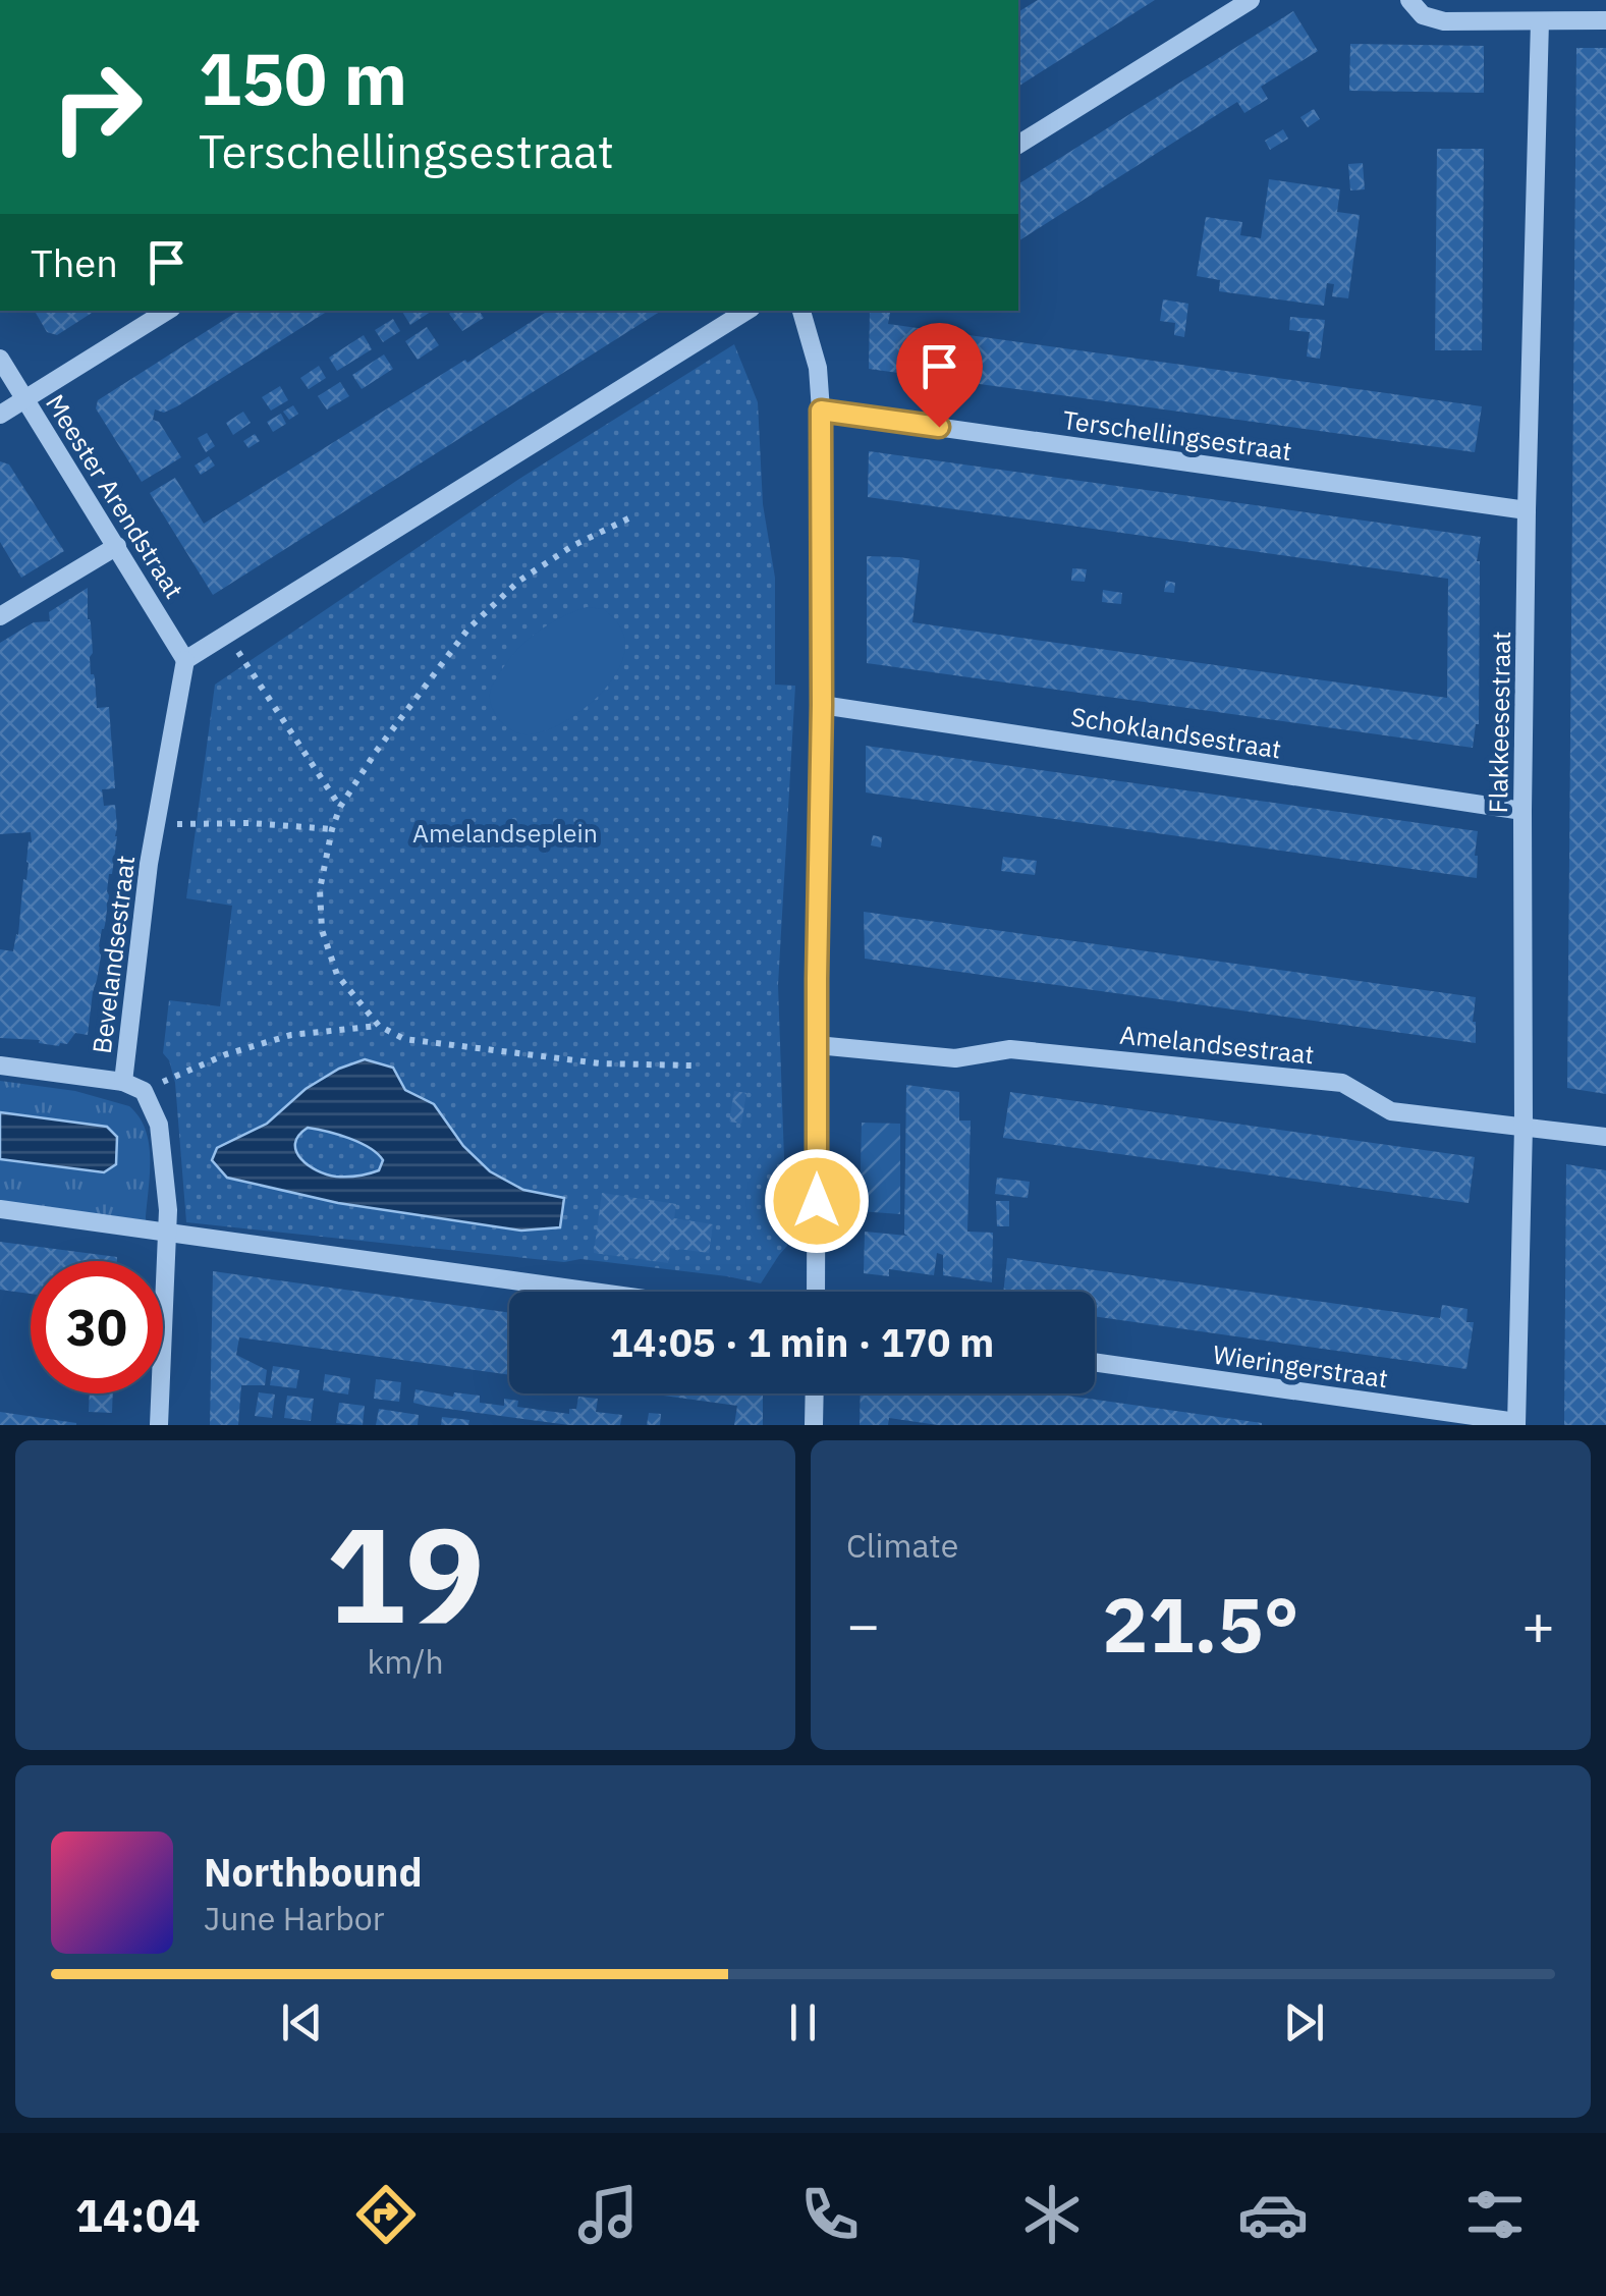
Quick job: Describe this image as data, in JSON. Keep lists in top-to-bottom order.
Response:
{
  "streets": {
    "street": [
      "Terschellingsestraat",
      "Meester Arendstraat",
      "Flakkeesestraat",
      "Schoklandsestraat",
      "Bevelandsestraat",
      "Amelandsestraat",
      "Wieringerstraat"
    ]
  },
  "crossings": [
    ["Terschellingsestraat", "Flakkeesestraat"],
    ["Meester Arendstraat", "Bevelandsestraat"],
    ["Flakkeesestraat", "Schoklandsestraat"],
    ["Flakkeesestraat", "Amelandsestraat"],
    ["Flakkeesestraat", "Wieringerstraat"]
  ],
  "parks": ["Amelandseplein"],
  "page": {
    "turn": ["150 m", "Terschellingsestraat"],
    "then": "Then",
    "limit": "30",
    "trip": "14:05 · 1 min · 170 m",
    "tile": [
      ["19", "km/h"],
      "Climate"
    ],
    "heat": ["−", "21.5°", "+"],
    "song": ["Northbound", "June Harbor"],
    "tabs": "14:04"
  }
}
